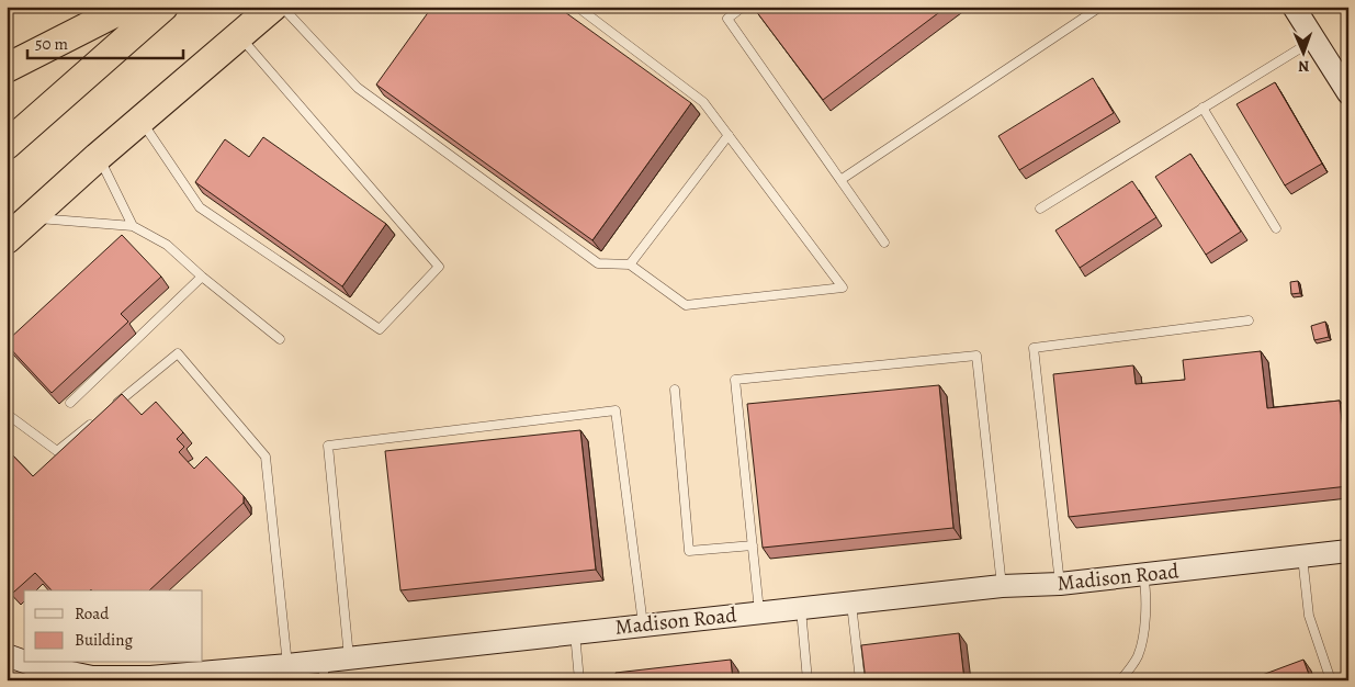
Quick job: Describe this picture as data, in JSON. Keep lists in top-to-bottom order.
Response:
{
  "streets": {
    "street": ["Madison Road"]
  },
  "legend": ["Road", "Building"],
  "scale_bar": "50 m",
  "north": "bottom"
}
